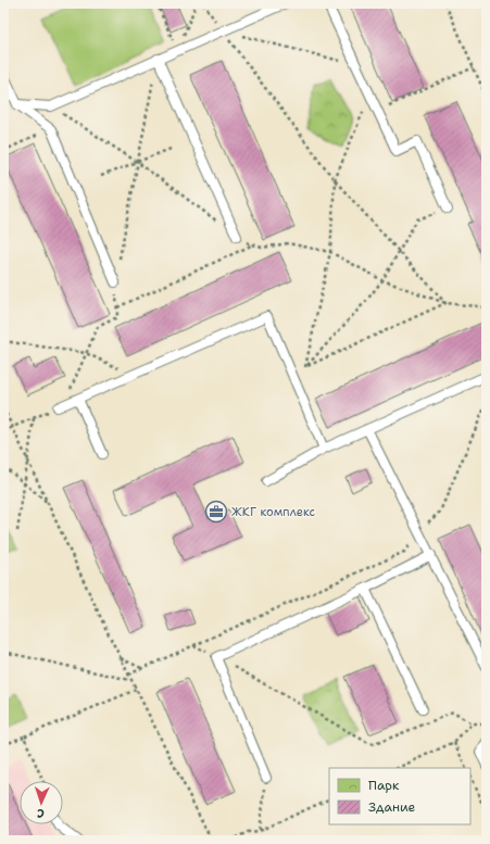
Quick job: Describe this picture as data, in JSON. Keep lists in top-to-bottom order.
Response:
{
  "places": {
    "office": ["ЖКГ комплекс"]
  },
  "legend": ["Парк", "Здание"],
  "north": "bottom"
}
